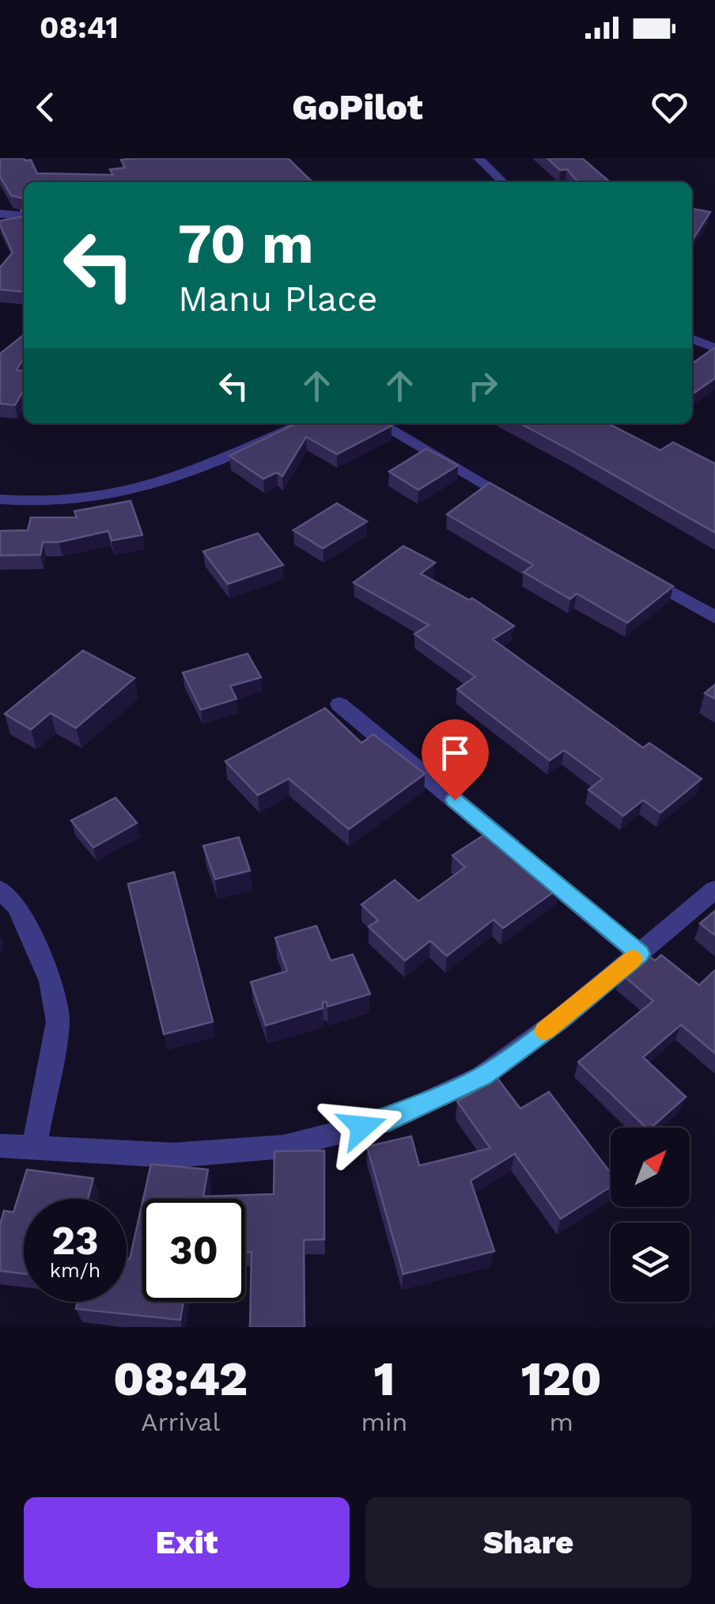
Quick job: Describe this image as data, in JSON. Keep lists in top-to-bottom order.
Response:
{
  "north": "top right",
  "page": {
    "status": "08:41",
    "header": "GoPilot",
    "turn": ["70 m", "Manu Place"],
    "speed": "23 km/h",
    "limit": "30",
    "eta": [
      "08:42",
      "Arrival",
      "1",
      "min",
      "120",
      "m"
    ],
    "buttons": ["Exit", "Share"]
  }
}
